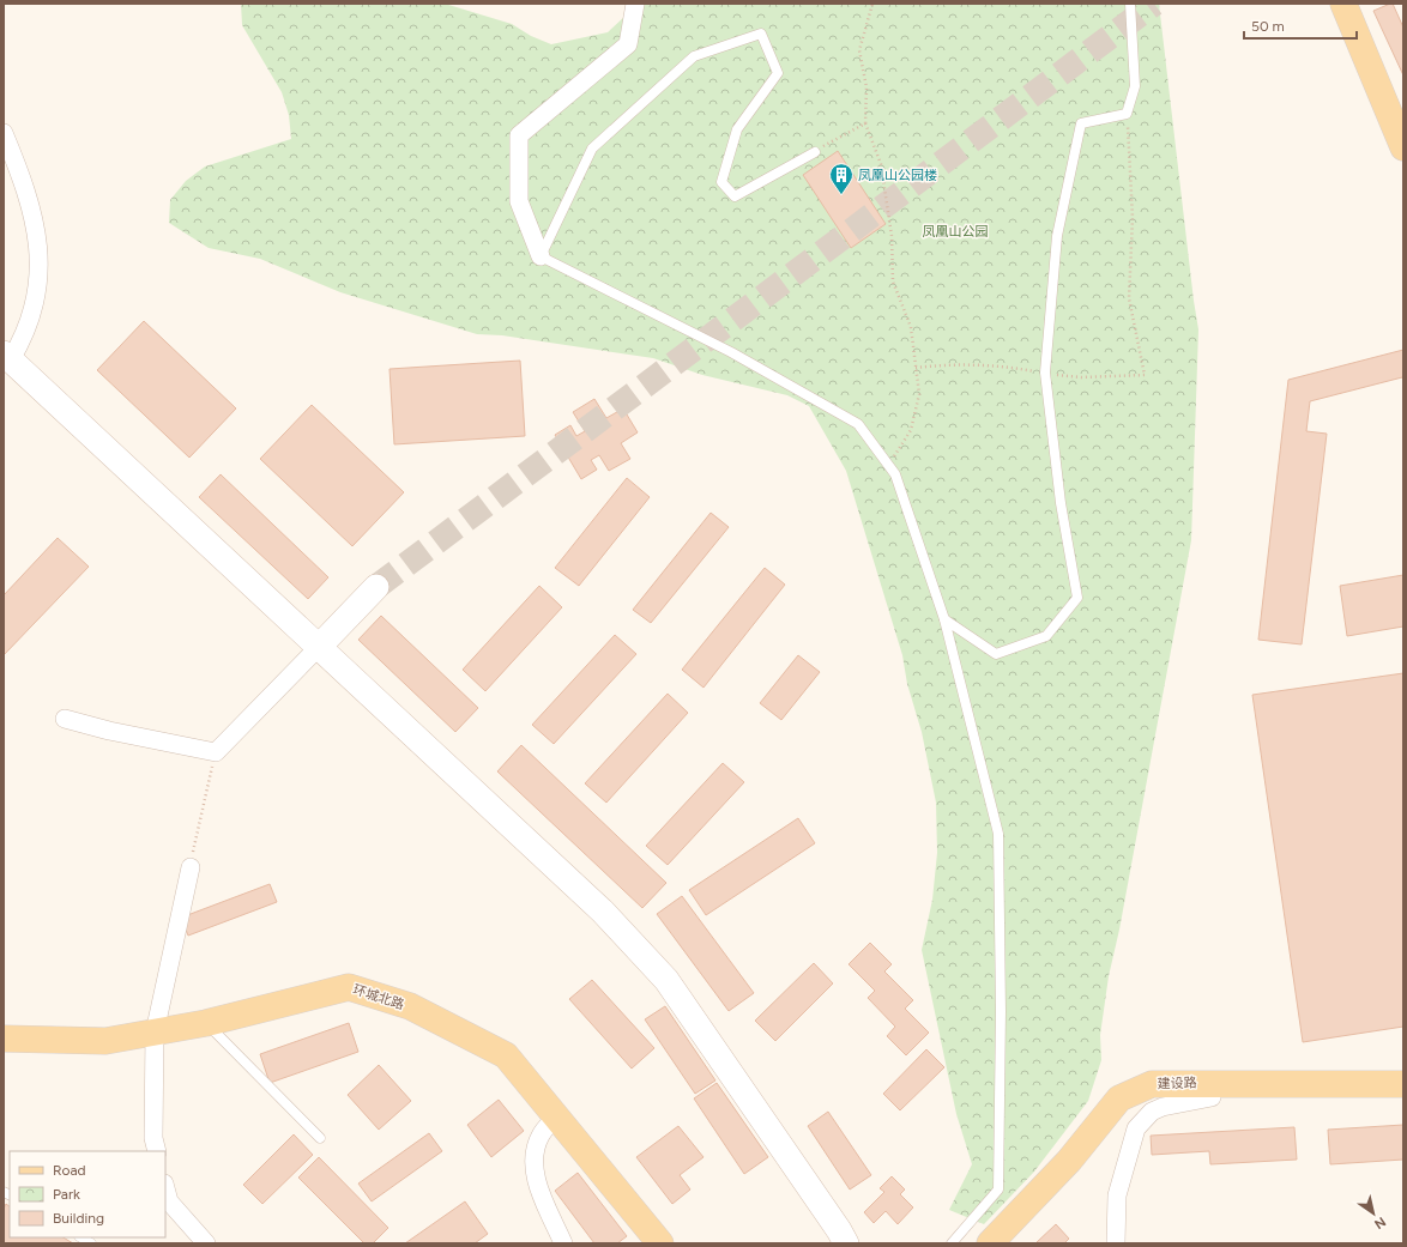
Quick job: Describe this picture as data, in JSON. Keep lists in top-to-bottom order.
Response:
{
  "streets": {
    "main road": ["环城北路", "建设路"]
  },
  "parks": ["凤凰山公园"],
  "places": {
    "building": ["凤凰山公园楼"]
  },
  "legend": ["Road", "Park", "Building"],
  "scale_bar": "50 m",
  "north": "bottom right"
}
